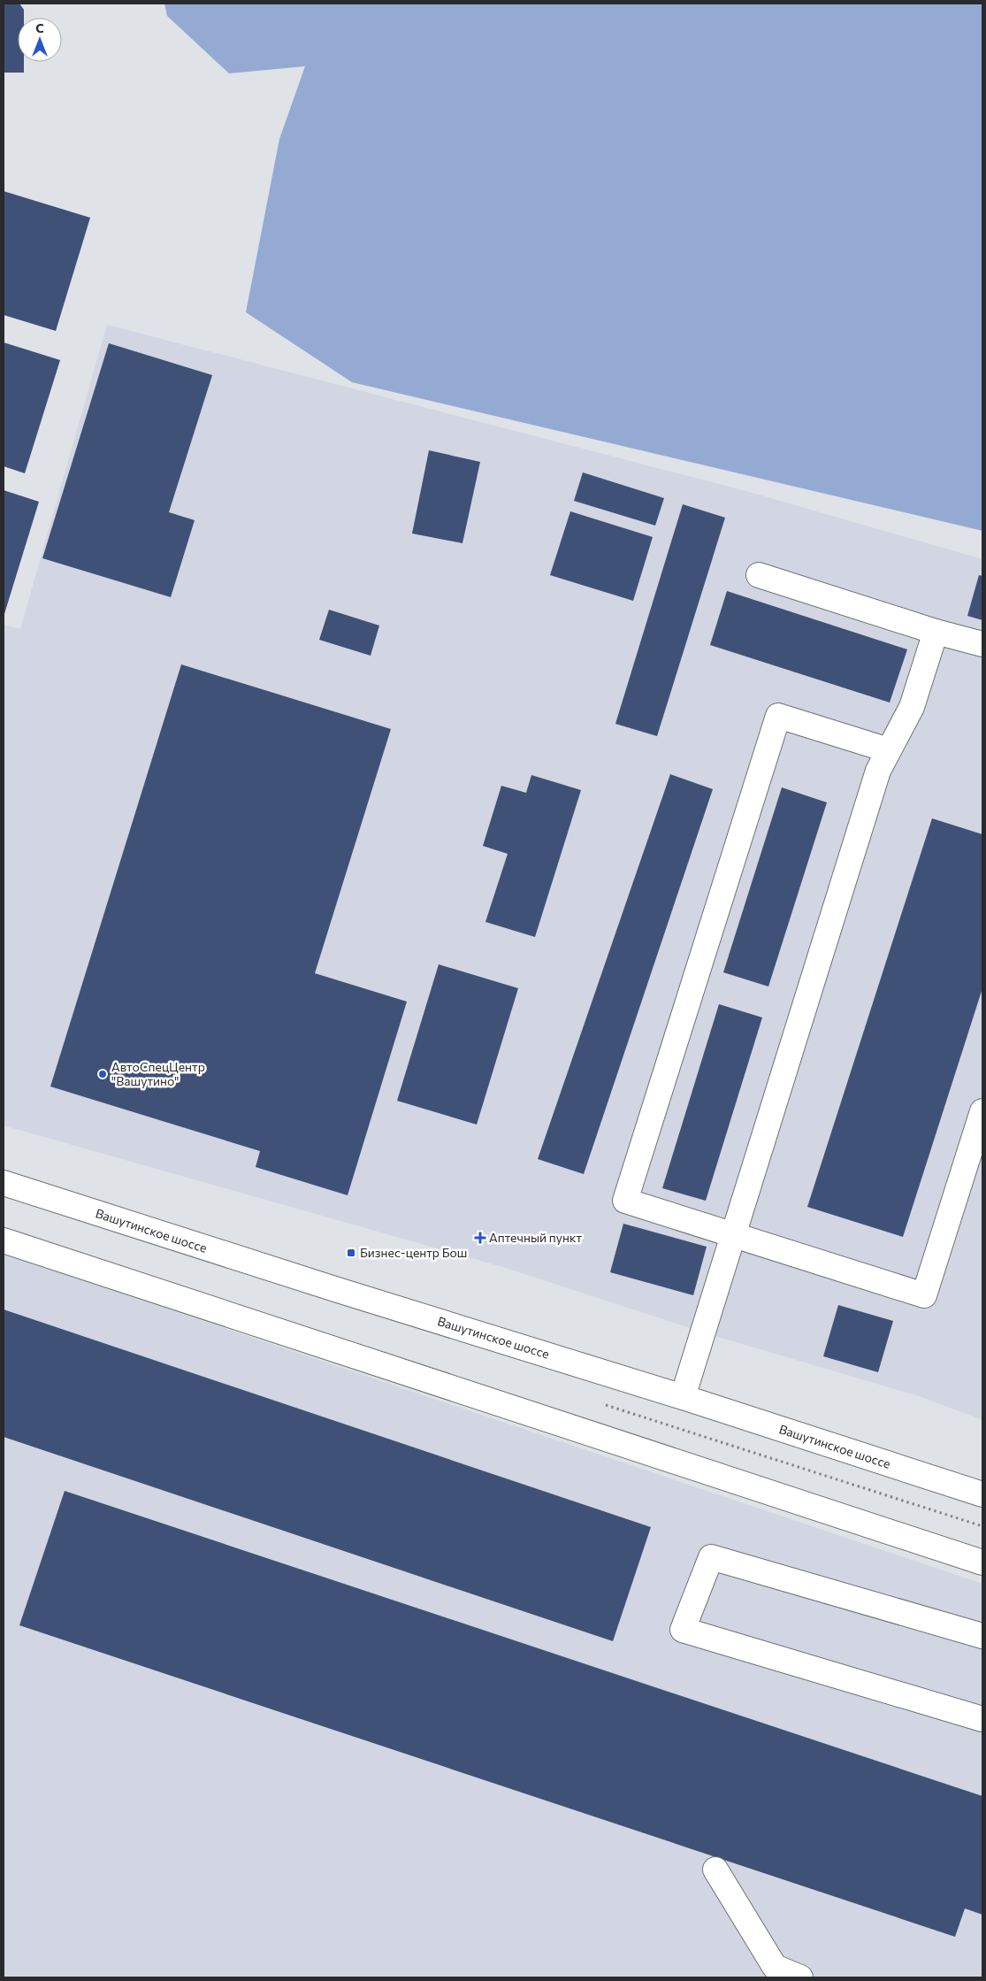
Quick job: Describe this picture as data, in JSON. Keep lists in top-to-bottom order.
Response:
{
  "streets": {
    "street": ["Вашутинское шоссе"]
  },
  "places": {
    "other": ["АвтоСпецЦентр \"Вашутино\""],
    "health": ["Аптечный пункт"],
    "transit": ["Бизнес-центр Бош"]
  },
  "north": "top"
}
